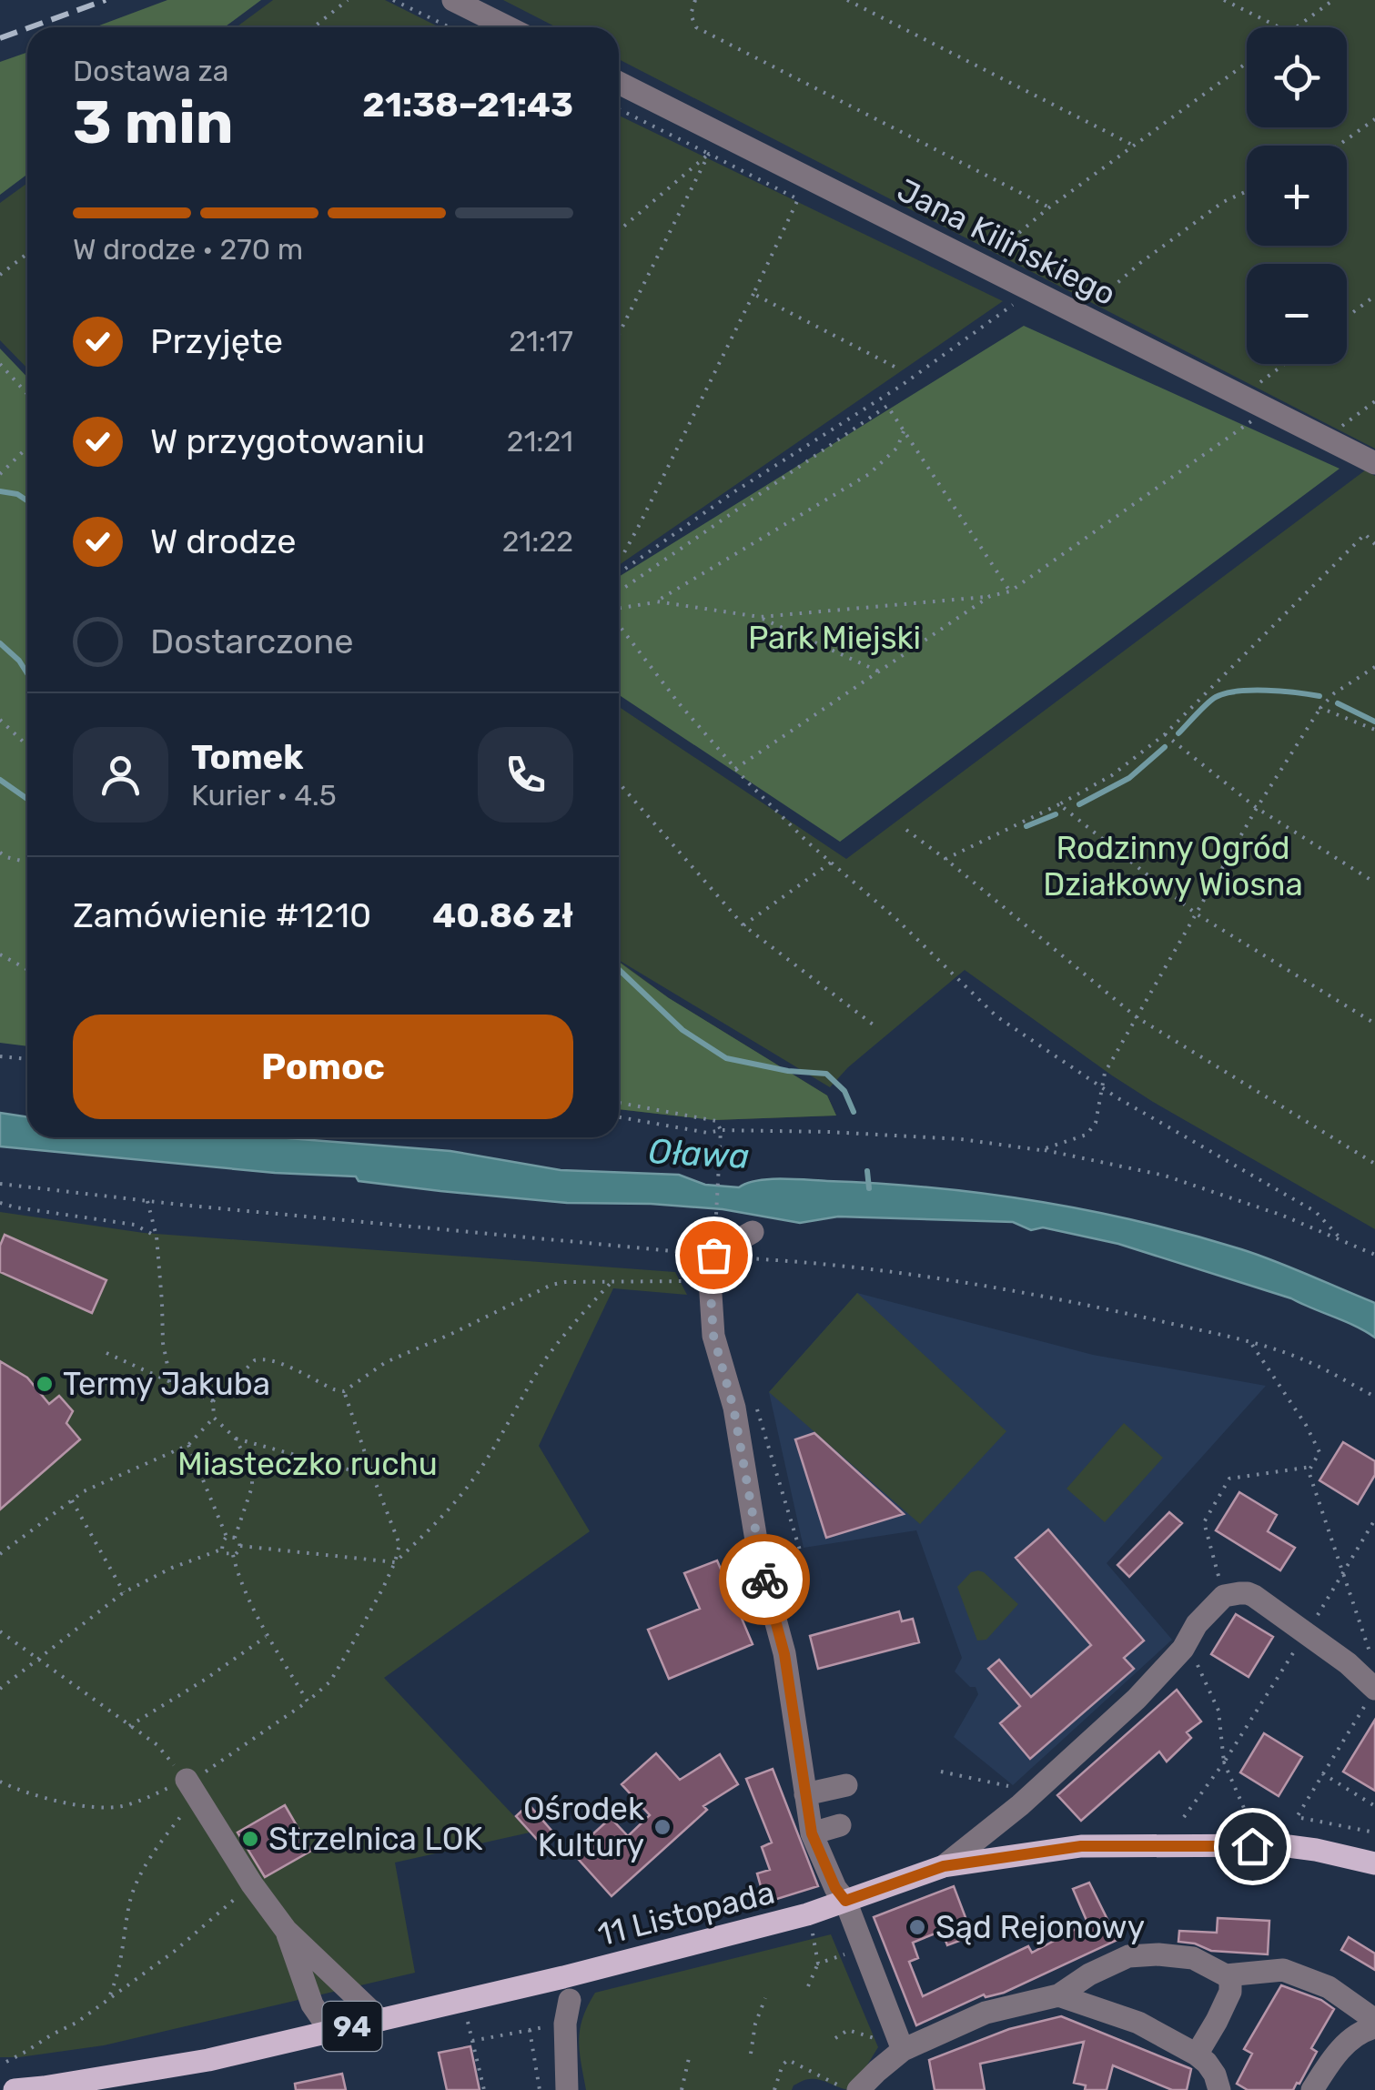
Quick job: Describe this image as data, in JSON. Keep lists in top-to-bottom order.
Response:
{
  "streets": {
    "main road": ["11 Listopada", "94"],
    "street": ["Jana Kilińskiego"]
  },
  "water": ["Oława"],
  "parks": ["Park Miejski", "Rodzinny Ogród Działkowy Wiosna", "Miasteczko ruchu"],
  "places": [
    "Termy Jakuba",
    "Ośrodek Kultury",
    "Strzelnica LOK",
    "Sąd Rejonowy"
  ],
  "page": {
    "map_buttons": ["+", "−"],
    "heading": ["3 min", "Dostawa za", "21:38–21:43"],
    "panel": [
      "Tomek",
      "Kurier · 4.5",
      "Zamówienie #1210",
      "40.86 zł"
    ],
    "bar": "W drodze · 270 m",
    "list": [
      ["Przyjęte", "21:17"],
      ["W przygotowaniu", "21:21"],
      ["W drodze", "21:22"],
      "Dostarczone"
    ],
    "buttons": "Pomoc"
  }
}
